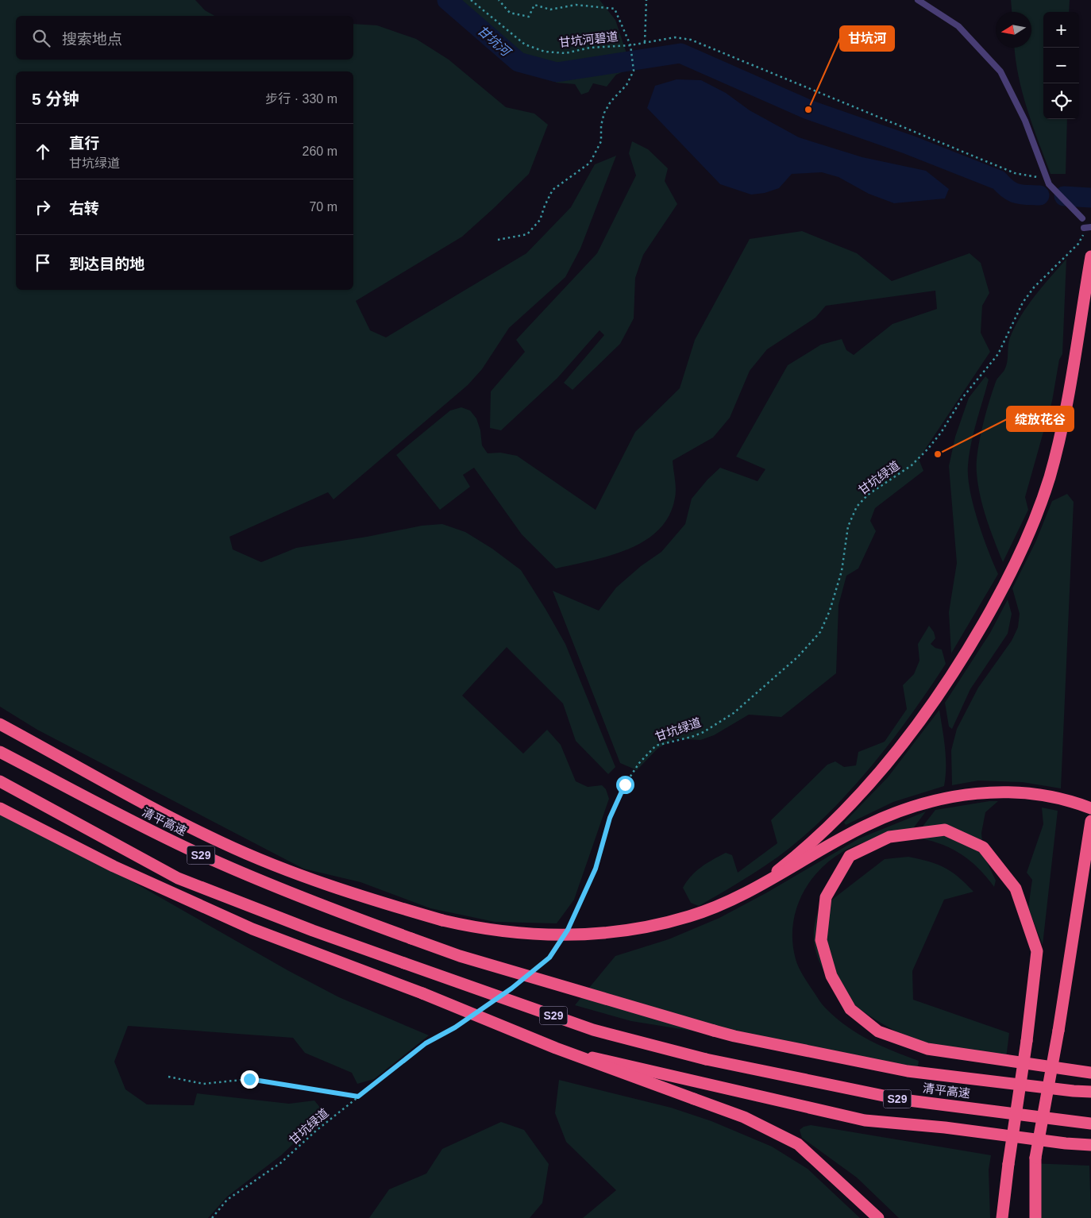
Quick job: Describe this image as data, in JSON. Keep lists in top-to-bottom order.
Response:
{
  "streets": {
    "highway": ["清平高速", "S29"],
    "path": ["甘坑河碧道", "甘坑绿道"]
  },
  "water": ["甘坑河"],
  "places": ["甘坑河", "绽放花谷"],
  "north": "left",
  "page": {
    "map_buttons": ["+", "−"],
    "search": "搜索地点",
    "heading": ["5 分钟", "步行 · 330 m"],
    "list": [
      ["直行", "甘坑绿道", "260 m"],
      ["右转", "70 m"],
      "到达目的地"
    ]
  }
}
